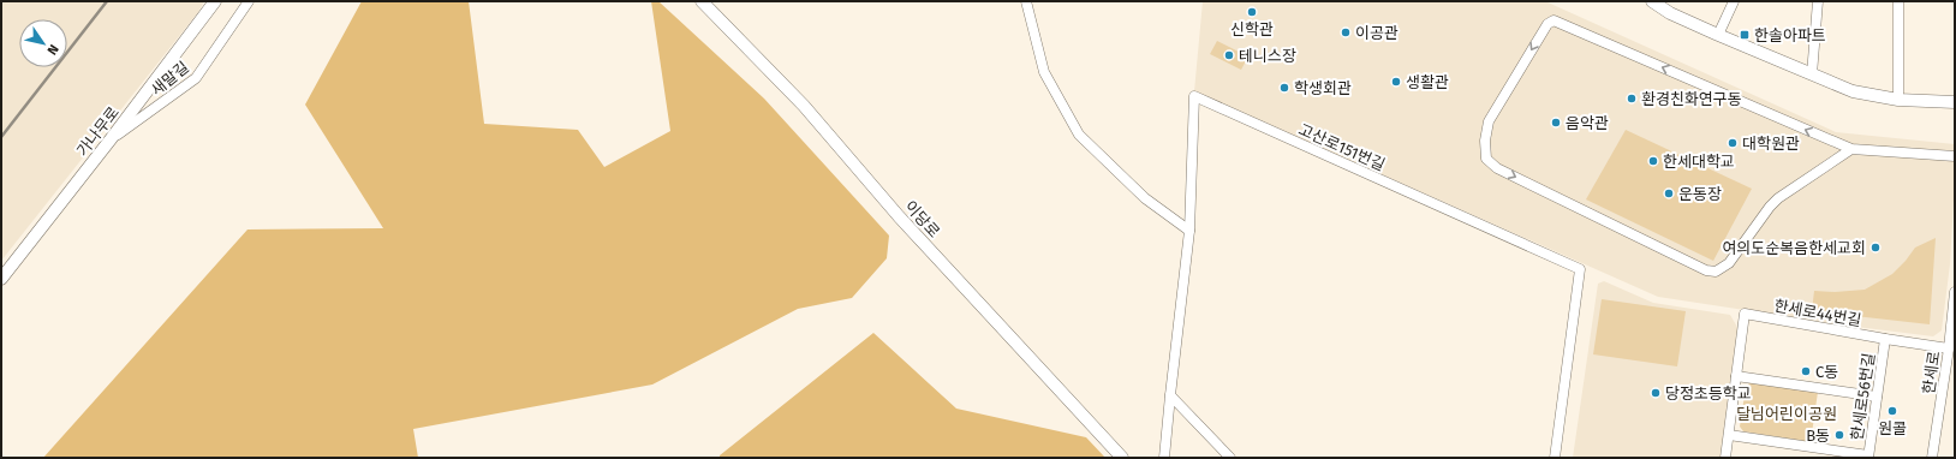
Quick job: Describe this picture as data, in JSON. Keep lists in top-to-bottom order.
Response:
{
  "streets": {
    "street": [
      "새말길",
      "가나무로",
      "고산로151번길",
      "이당로",
      "한세로44번길",
      "한세로",
      "한세로56번길"
    ]
  },
  "crossings": [
    ["새말길", "가나무로"],
    ["한세로44번길", "한세로"],
    ["한세로44번길", "한세로56번길"]
  ],
  "parks": ["달님어린이공원"],
  "places": {
    "other": [
      "신학관",
      "이공관",
      "테니스장",
      "생활관",
      "학생회관",
      "환경친화연구동",
      "음악관",
      "대학원관",
      "한세대학교",
      "운동장",
      "여의도순복음한세교회",
      "C동",
      "당정초등학교",
      "원콜",
      "B동"
    ],
    "transit": ["한솔아파트"]
  },
  "north": "bottom right"
}
